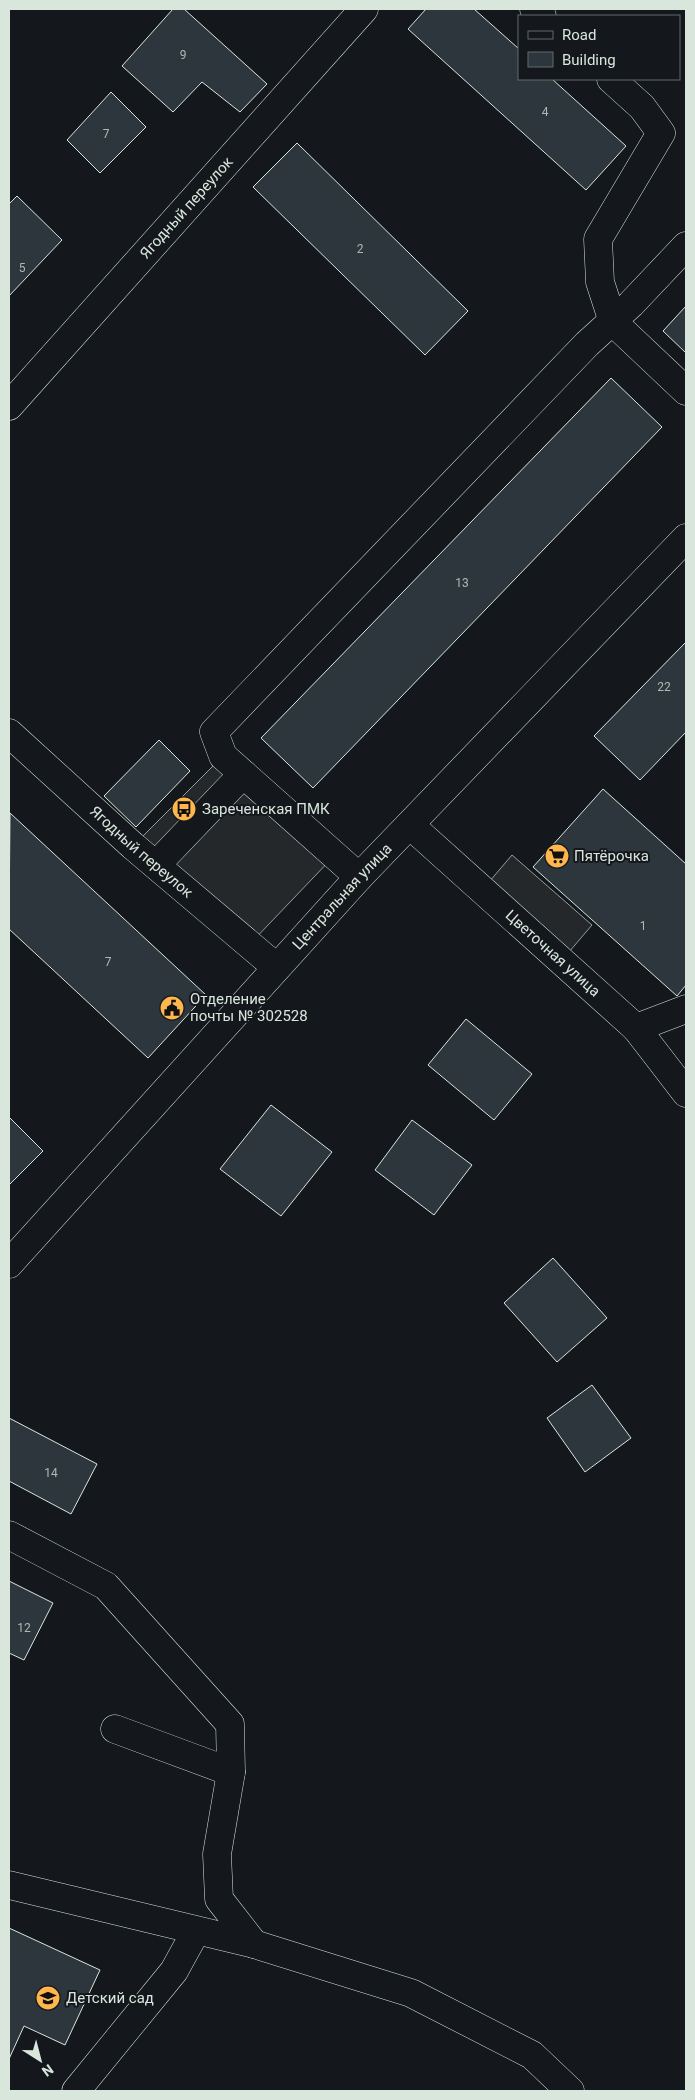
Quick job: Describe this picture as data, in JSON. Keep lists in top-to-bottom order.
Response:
{
  "streets": {
    "street": ["Ягодный переулок", "Центральная улица", "Цветочная улица"]
  },
  "crossings": [
    ["Ягодный переулок", "Центральная улица"],
    ["Центральная улица", "Цветочная улица"]
  ],
  "places": {
    "bus stop": ["Зареченская ПМК"],
    "supermarket": ["Пятёрочка"],
    "public building": ["Отделение почты № 302528"],
    "school or university": ["Детский сад"]
  },
  "house_numbers": [
    "9",
    "4",
    "7",
    "2",
    "5",
    "13",
    "22",
    "1",
    "7",
    "14",
    "12"
  ],
  "legend": ["Road", "Building"],
  "north": "bottom right"
}
